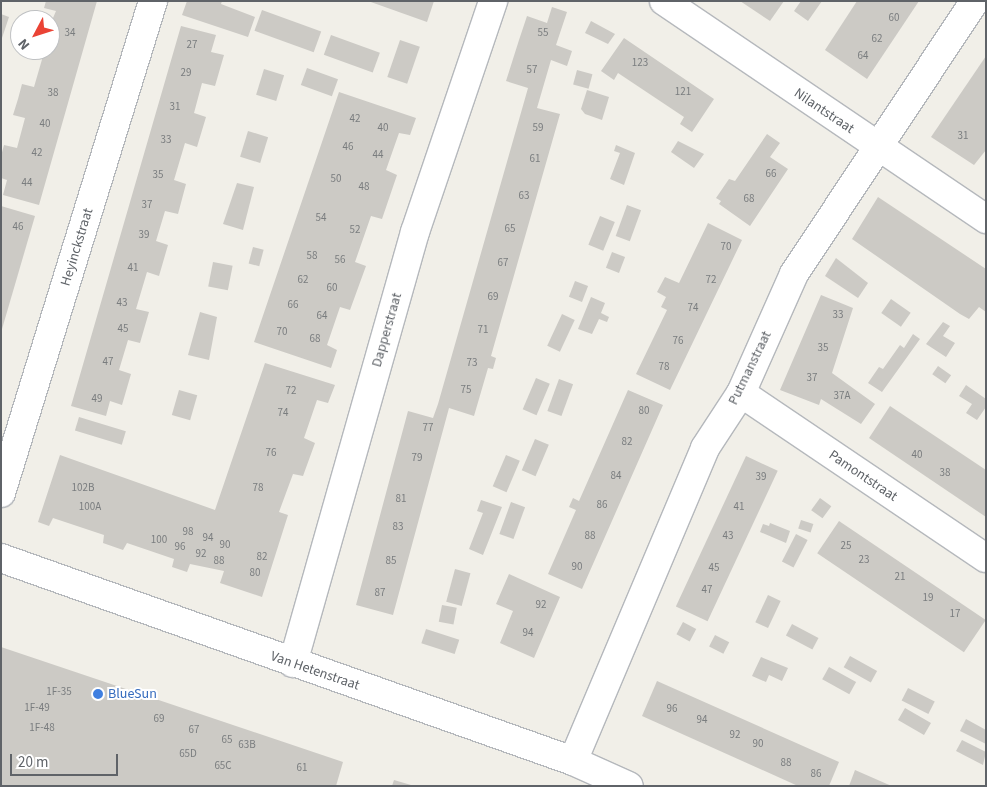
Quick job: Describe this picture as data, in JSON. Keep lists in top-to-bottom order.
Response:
{
  "streets": {
    "street": [
      "Nilantstraat",
      "Heyinckstraat",
      "Dapperstraat",
      "Putmanstraat",
      "Pamontstraat",
      "Van Hetenstraat"
    ]
  },
  "crossings": [
    ["Nilantstraat", "Putmanstraat"],
    ["Dapperstraat", "Van Hetenstraat"],
    ["Putmanstraat", "Pamontstraat"],
    ["Putmanstraat", "Van Hetenstraat"]
  ],
  "places": ["BlueSun"],
  "house_numbers": [
    "60",
    "34",
    "55",
    "62",
    "27",
    "64",
    "123",
    "57",
    "29",
    "121",
    "38",
    "31",
    "42",
    "40",
    "40",
    "59",
    "31",
    "33",
    "46",
    "42",
    "44",
    "61",
    "66",
    "35",
    "50",
    "44",
    "48",
    "63",
    "68",
    "37",
    "54",
    "46",
    "65",
    "52",
    "39",
    "70",
    "58",
    "56",
    "67",
    "41",
    "62",
    "72",
    "60",
    "69",
    "43",
    "66",
    "74",
    "33",
    "64",
    "45",
    "71",
    "70",
    "68",
    "76",
    "35",
    "47",
    "73",
    "78",
    "37",
    "75",
    "72",
    "37A",
    "49",
    "80",
    "74",
    "77",
    "82",
    "76",
    "40",
    "79",
    "38",
    "84",
    "39",
    "102B",
    "78",
    "81",
    "86",
    "100A",
    "41",
    "83",
    "98",
    "88",
    "43",
    "94",
    "100",
    "90",
    "25",
    "96",
    "92",
    "82",
    "23",
    "88",
    "85",
    "90",
    "45",
    "80",
    "21",
    "47",
    "87",
    "19",
    "92",
    "17",
    "94",
    "1F-35",
    "1F-49",
    "96",
    "69",
    "94",
    "1F-48",
    "67",
    "92",
    "65",
    "90",
    "63B",
    "65D",
    "88",
    "65C",
    "61",
    "86"
  ],
  "scale_bar": "20 m",
  "north": "bottom left"
}
